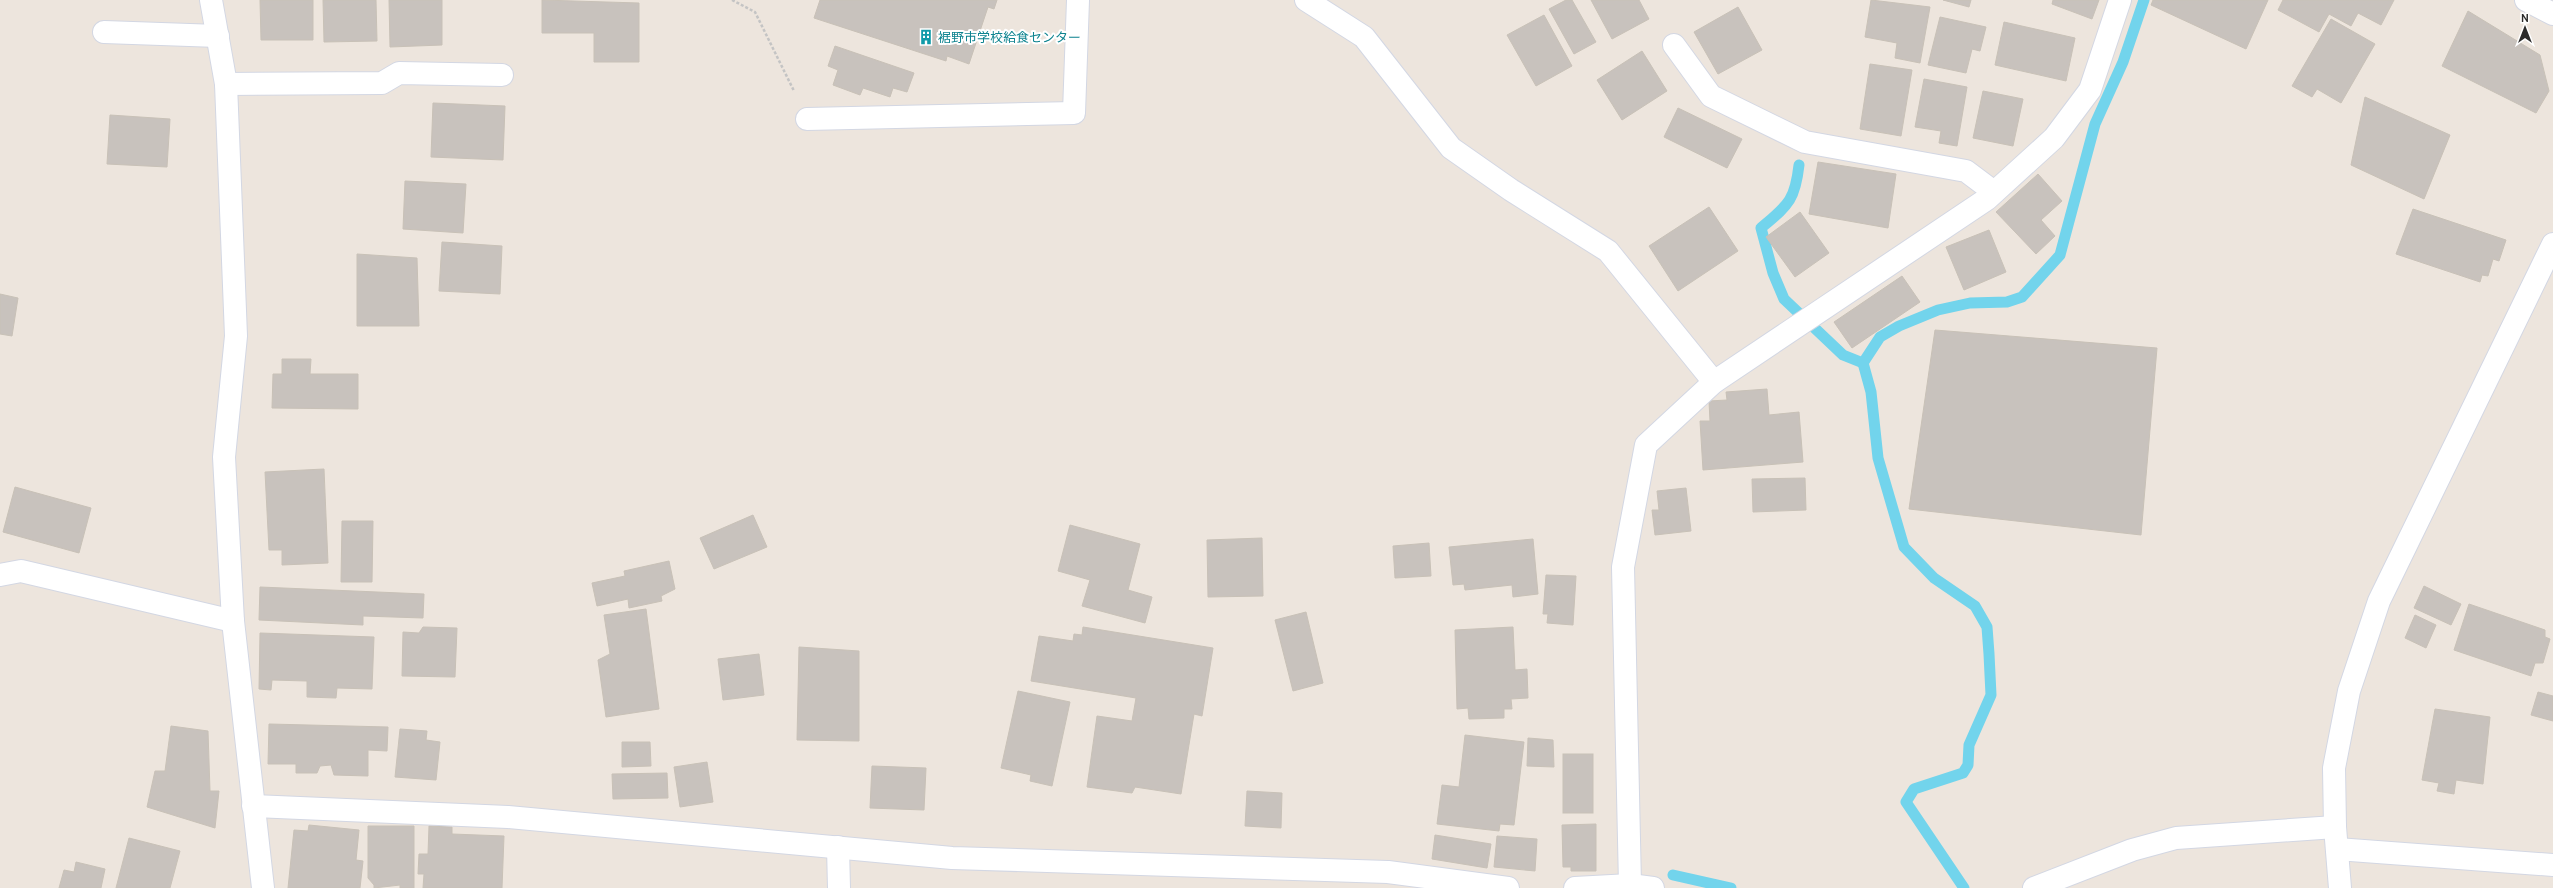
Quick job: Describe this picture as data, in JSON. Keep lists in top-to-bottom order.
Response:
{
  "places": {
    "building": ["裾野市学校給食センター"]
  },
  "north": "top"
}
